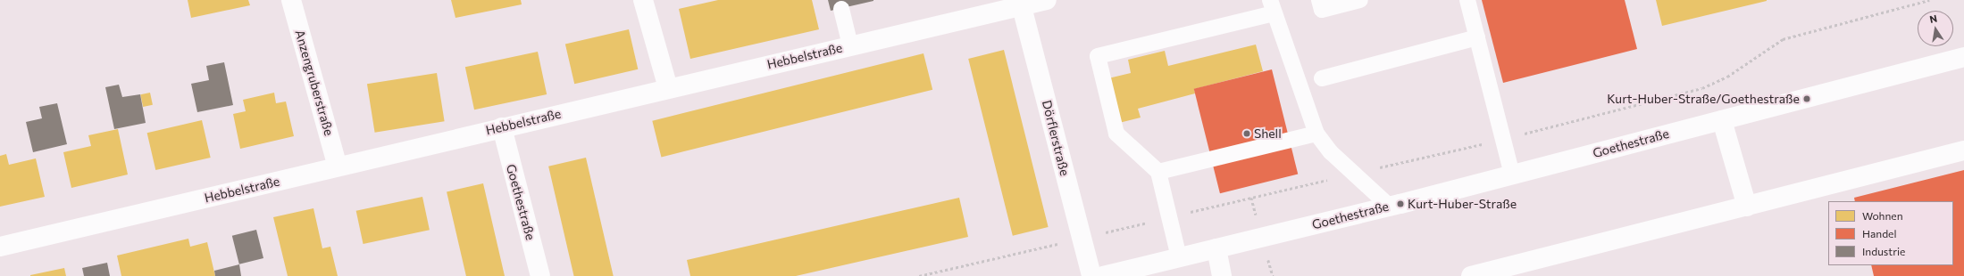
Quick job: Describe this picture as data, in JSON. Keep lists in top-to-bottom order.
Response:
{
  "streets": {
    "street": [
      "Hebbelstraße",
      "Anzengruberstraße",
      "Dörflerstraße",
      "Goethestraße"
    ]
  },
  "crossings": [
    ["Hebbelstraße", "Anzengruberstraße"],
    ["Hebbelstraße", "Dörflerstraße"],
    ["Hebbelstraße", "Goethestraße"]
  ],
  "places": ["Kurt-Huber-Straße/Goethestraße", "Shell", "Kurt-Huber-Straße"],
  "legend": ["Wohnen", "Handel", "Industrie"],
  "north": "top"
}
